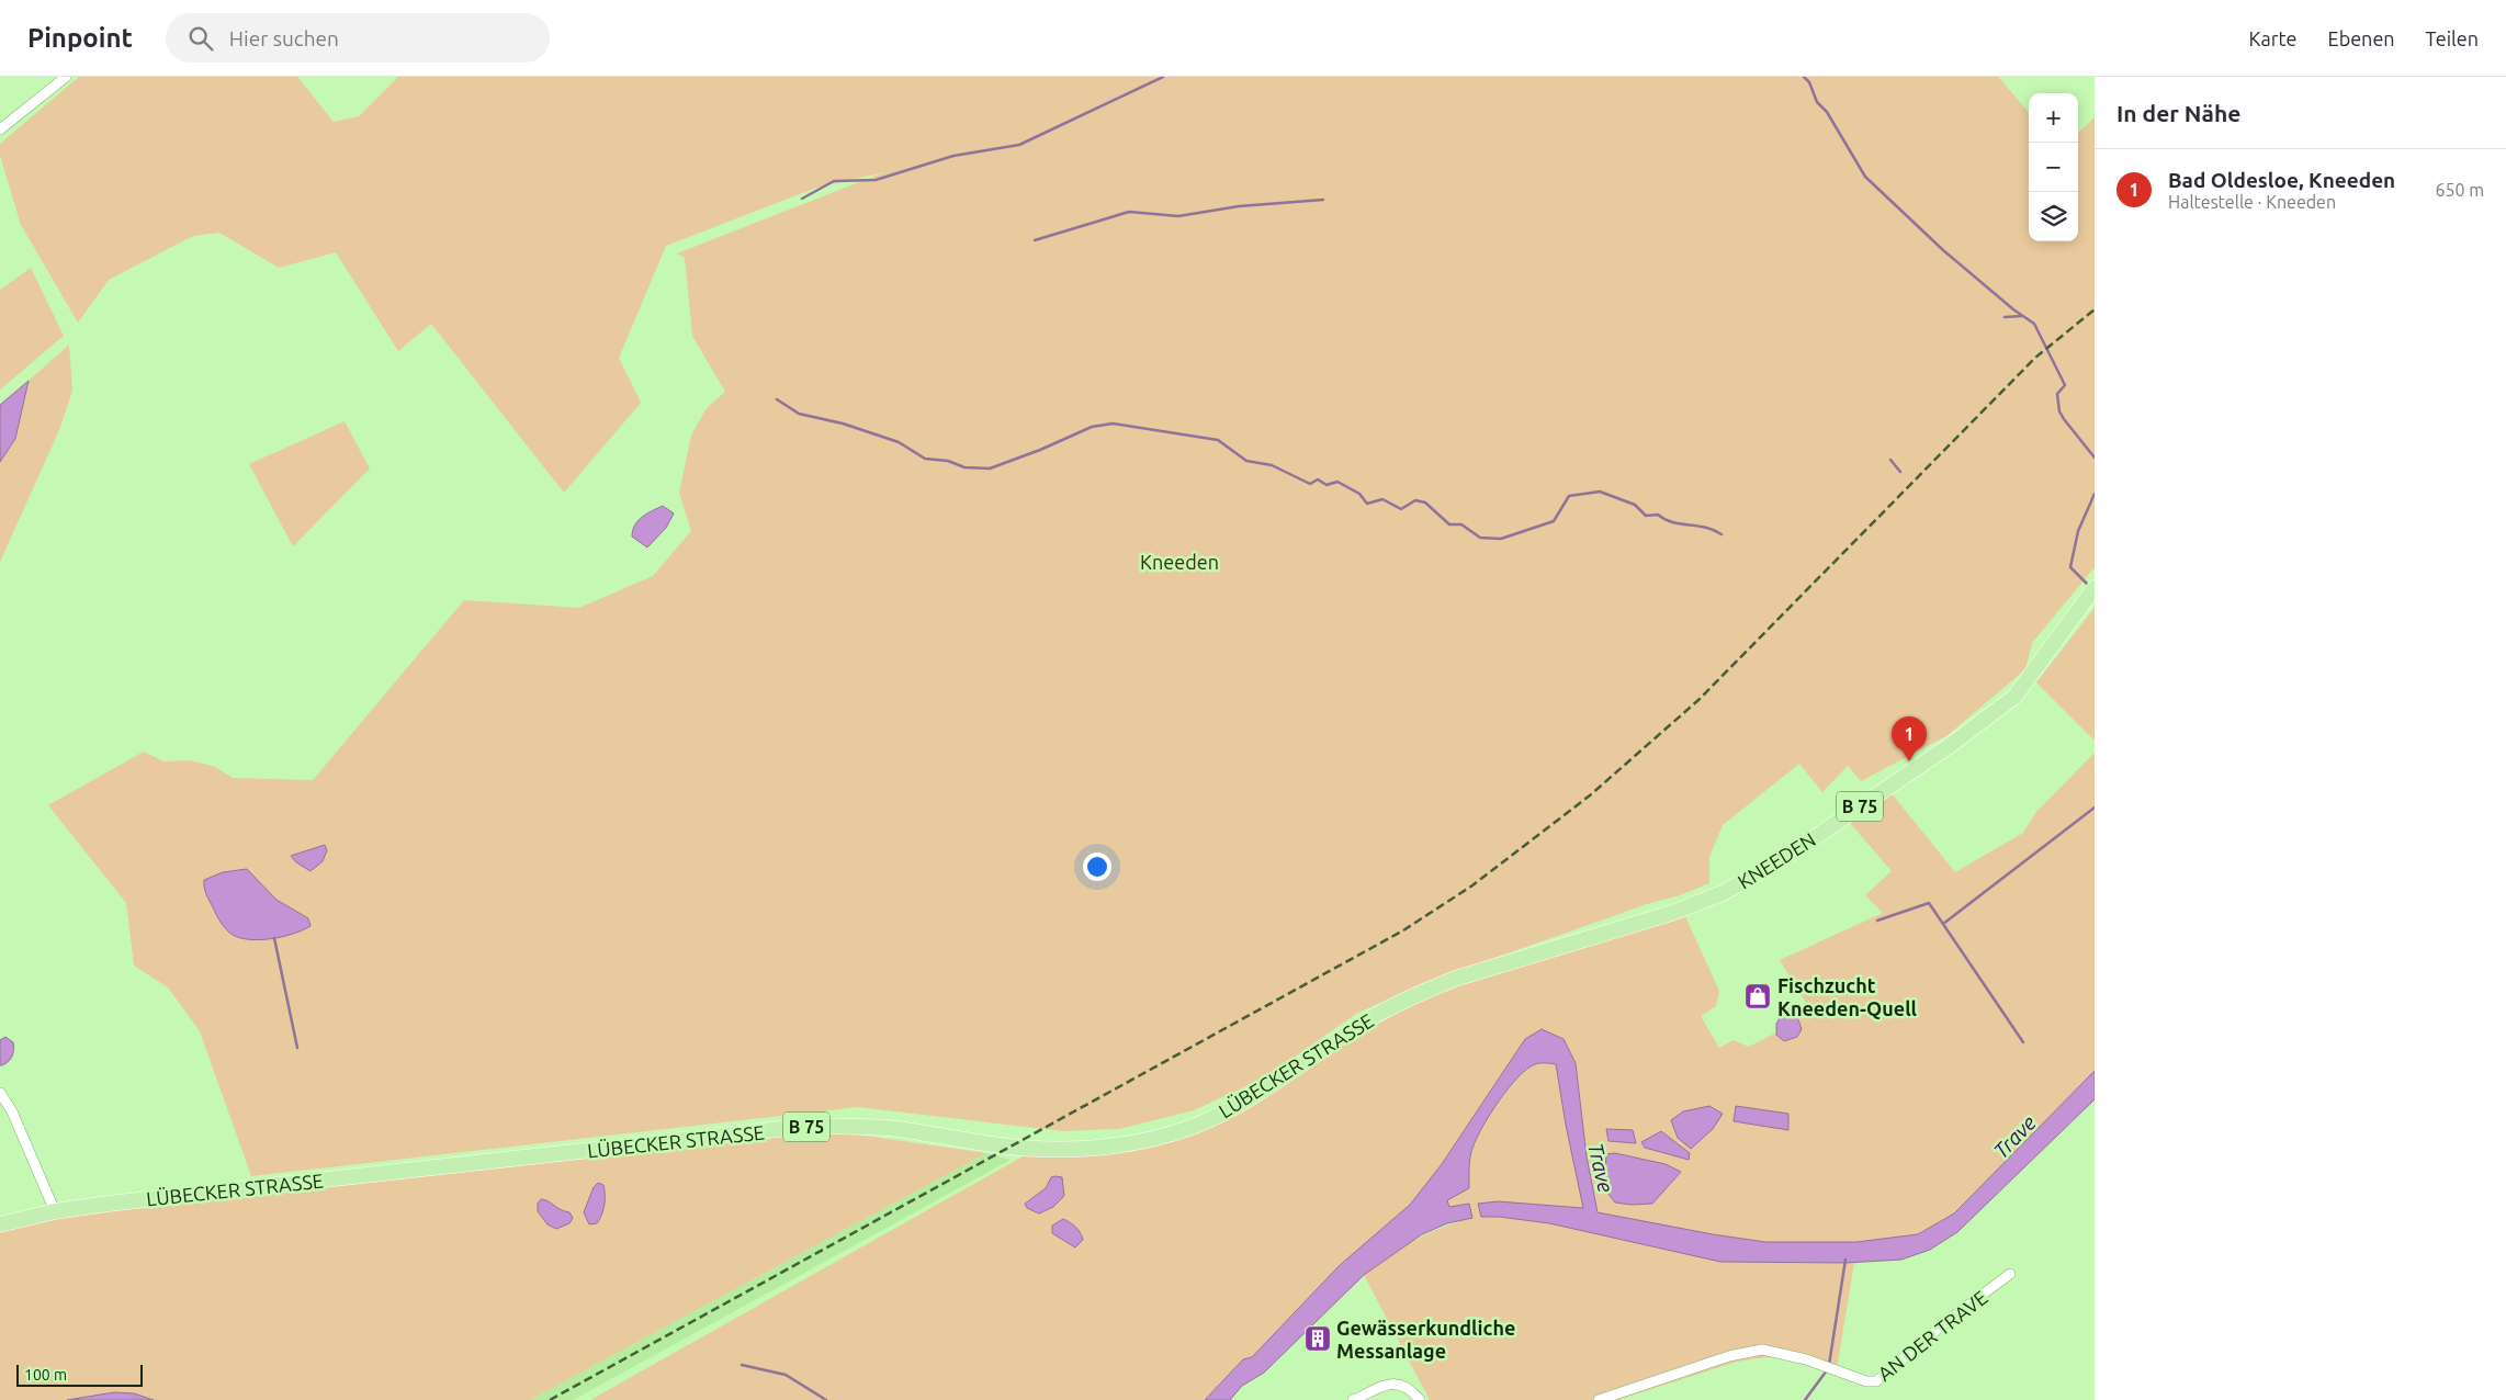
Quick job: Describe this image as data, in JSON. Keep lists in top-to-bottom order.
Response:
{
  "streets": {
    "main road": ["B 75", "KNEEDEN", "LÜBECKER STRASSE"],
    "street": ["AN DER TRAVE"]
  },
  "crossings": [
    ["KNEEDEN", "LÜBECKER STRASSE"]
  ],
  "water": ["Trave"],
  "parks": ["Kneeden"],
  "places": {
    "shop": ["Fischzucht Kneeden-Quell"],
    "building": ["Gewässerkundliche Messanlage"]
  },
  "scale_bar": "100 m",
  "page": {
    "header": "Pinpoint",
    "search": "Hier suchen",
    "nav": ["Karte", "Ebenen", "Teilen"],
    "heading": "In der Nähe",
    "map_buttons": ["+", "−"],
    "list": [
      {
        "mark": "1",
        "name": "Bad Oldesloe, Kneeden",
        "note": "Haltestelle · Kneeden",
        "value": "650 m"
      }
    ],
    "pins": "1",
    "scale": "100 m"
  }
}
